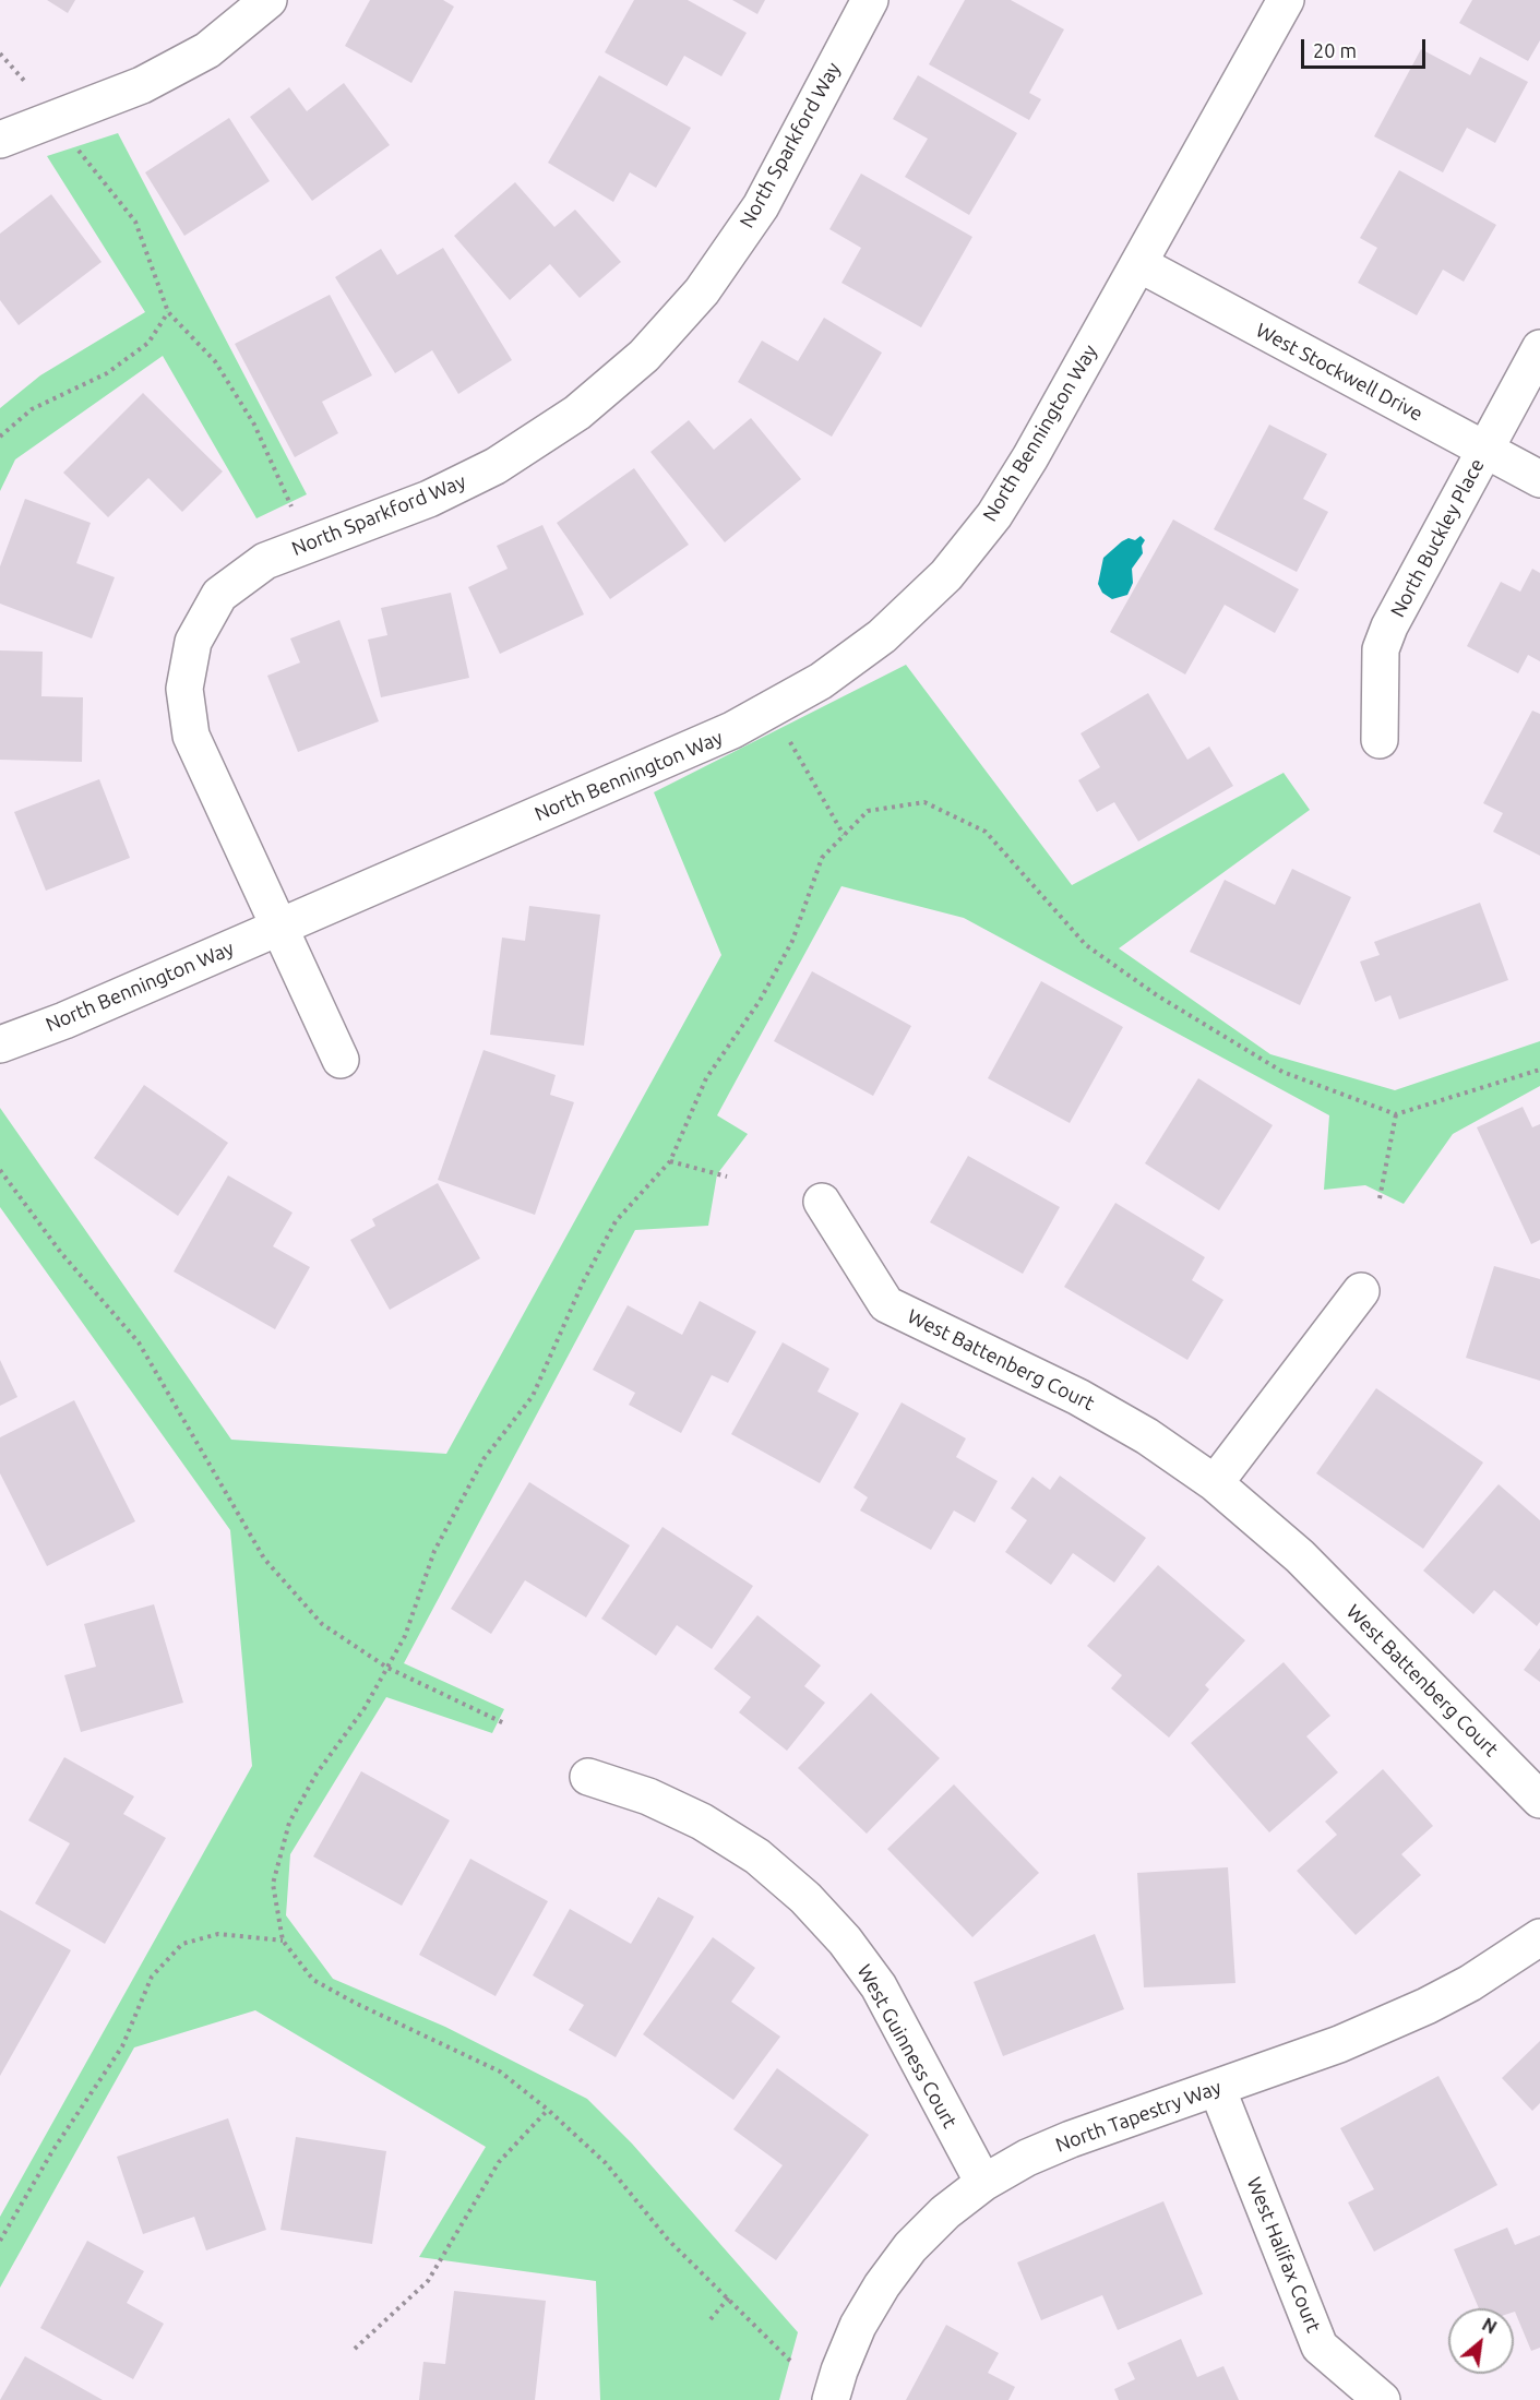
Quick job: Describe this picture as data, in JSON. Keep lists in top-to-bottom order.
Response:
{
  "streets": {
    "street": [
      "North Sparkford Way",
      "West Stockwell Drive",
      "North Bennington Way",
      "North Buckley Place",
      "West Battenberg Court",
      "West Guinness Court",
      "North Tapestry Way",
      "West Halifax Court"
    ]
  },
  "crossings": [
    ["North Sparkford Way", "North Bennington Way"],
    ["West Stockwell Drive", "North Bennington Way"],
    ["West Stockwell Drive", "North Buckley Place"],
    ["West Guinness Court", "North Tapestry Way"],
    ["North Tapestry Way", "West Halifax Court"]
  ],
  "scale_bar": "20 m",
  "north": "top right"
}
